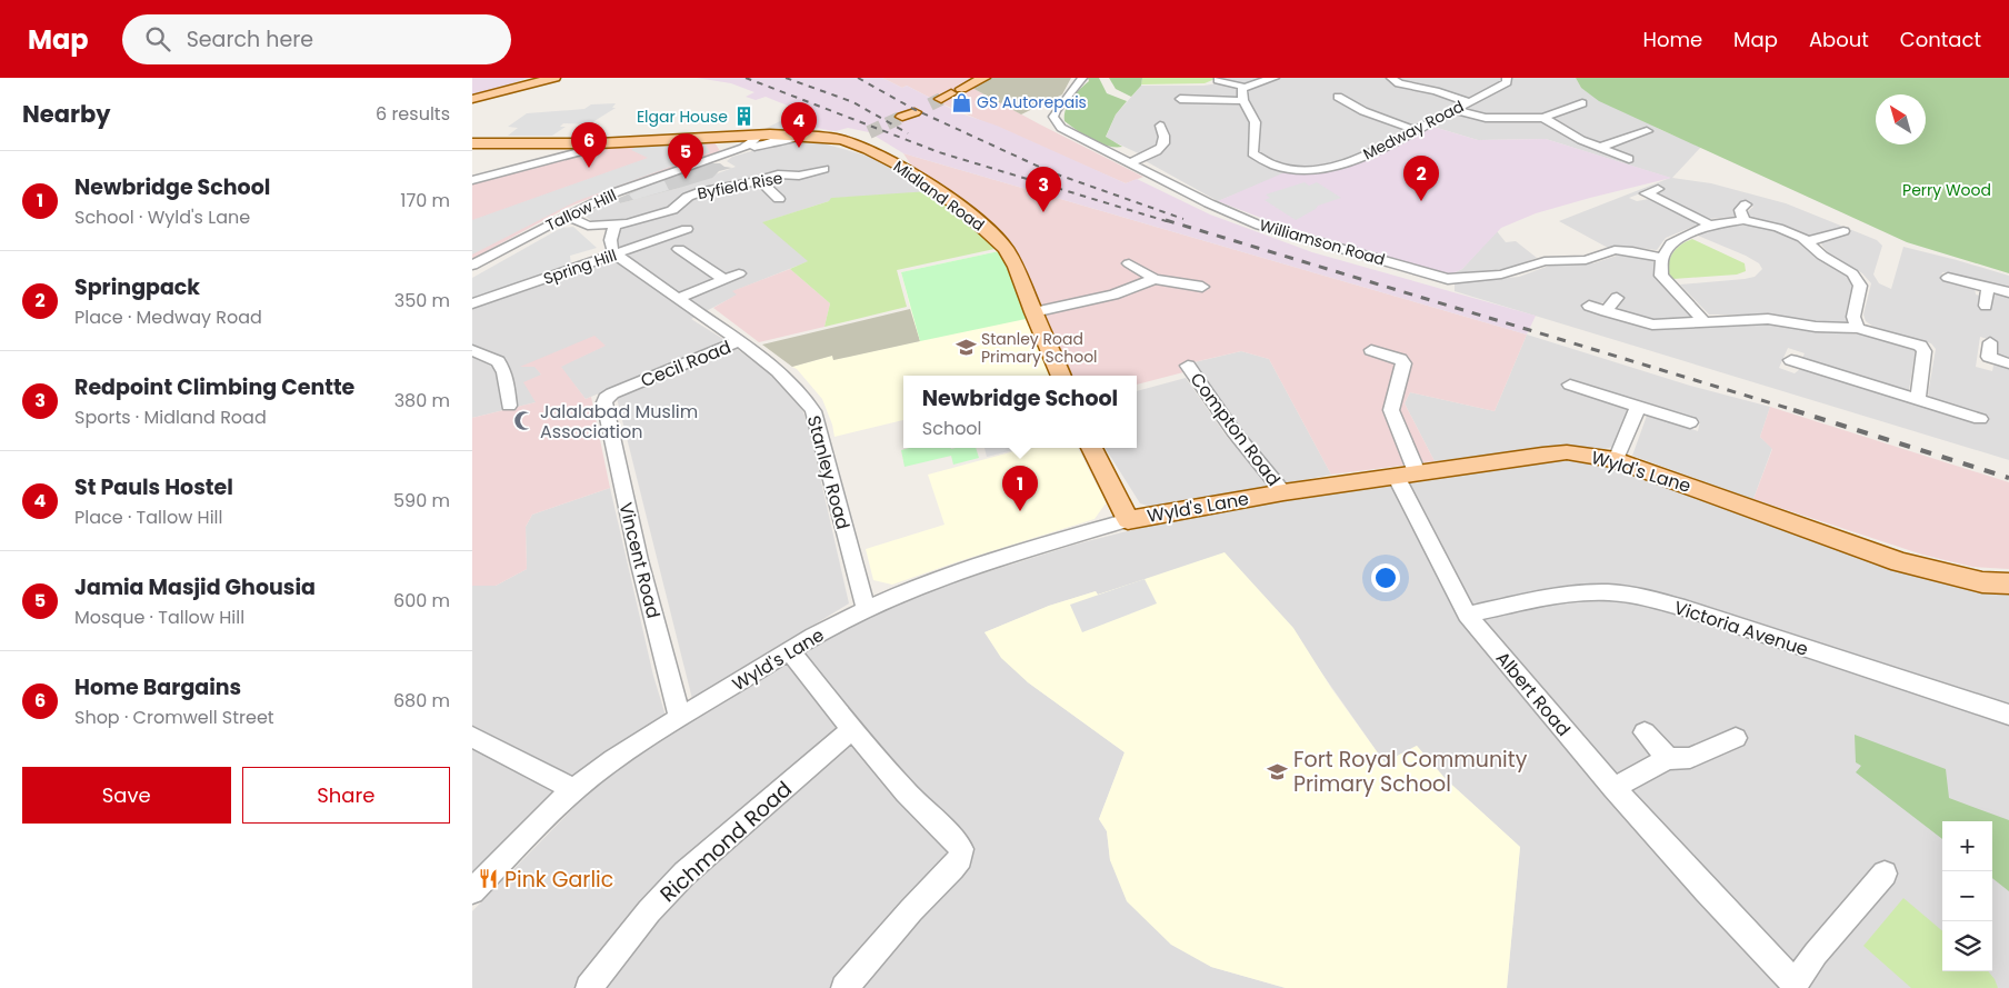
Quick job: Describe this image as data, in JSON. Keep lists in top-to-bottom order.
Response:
{
  "streets": {
    "main road": ["Midland Road", "Wyld's Lane"],
    "street": [
      "Medway Road",
      "Byfield Rise",
      "Tallow Hill",
      "Williamson Road",
      "Spring Hill",
      "Cecil Road",
      "Compton Road",
      "Stanley Road",
      "Vincent Road",
      "Victoria Avenue",
      "Albert Road",
      "Richmond Road"
    ]
  },
  "crossings": [
    ["Byfield Rise", "Tallow Hill"],
    ["Midland Road", "Tallow Hill"],
    ["Cecil Road", "Stanley Road"],
    ["Cecil Road", "Vincent Road"],
    ["Compton Road", "Wyld's Lane"],
    ["Wyld's Lane", "Stanley Road"],
    ["Wyld's Lane", "Vincent Road"],
    ["Wyld's Lane", "Albert Road"],
    ["Victoria Avenue", "Albert Road"]
  ],
  "parks": ["Perry Wood"],
  "places": {
    "shop": ["GS Autorepais"],
    "building": ["Elgar House"],
    "school or university": ["Stanley Road Primary School", "Fort Royal Community Primary School"],
    "mosque": ["Jalalabad Muslim Association"],
    "restaurant": ["Pink Garlic"]
  },
  "north": "top left",
  "page": {
    "header": "Map",
    "search": "Search here",
    "nav": [
      "Home",
      "Map",
      "About",
      "Contact"
    ],
    "heading": ["Nearby", "6 results"],
    "pins": [
      "4",
      "6",
      "5",
      "2",
      "3",
      "1"
    ],
    "list": [
      {
        "mark": "1",
        "name": "Newbridge School",
        "note": "School · Wyld's Lane",
        "value": "170 m"
      },
      {
        "mark": "2",
        "name": "Springpack",
        "note": "Place · Medway Road",
        "value": "350 m"
      },
      {
        "mark": "3",
        "name": "Redpoint Climbing Centte",
        "note": "Sports · Midland Road",
        "value": "380 m"
      },
      {
        "mark": "4",
        "name": "St Pauls Hostel",
        "note": "Place · Tallow Hill",
        "value": "590 m"
      },
      {
        "mark": "5",
        "name": "Jamia Masjid Ghousia",
        "note": "Mosque · Tallow Hill",
        "value": "600 m"
      },
      {
        "mark": "6",
        "name": "Home Bargains",
        "note": "Shop · Cromwell Street",
        "value": "680 m"
      }
    ],
    "popup": ["Newbridge School", "School"],
    "buttons": ["Save", "Share"],
    "map_buttons": ["+", "−"]
  }
}
